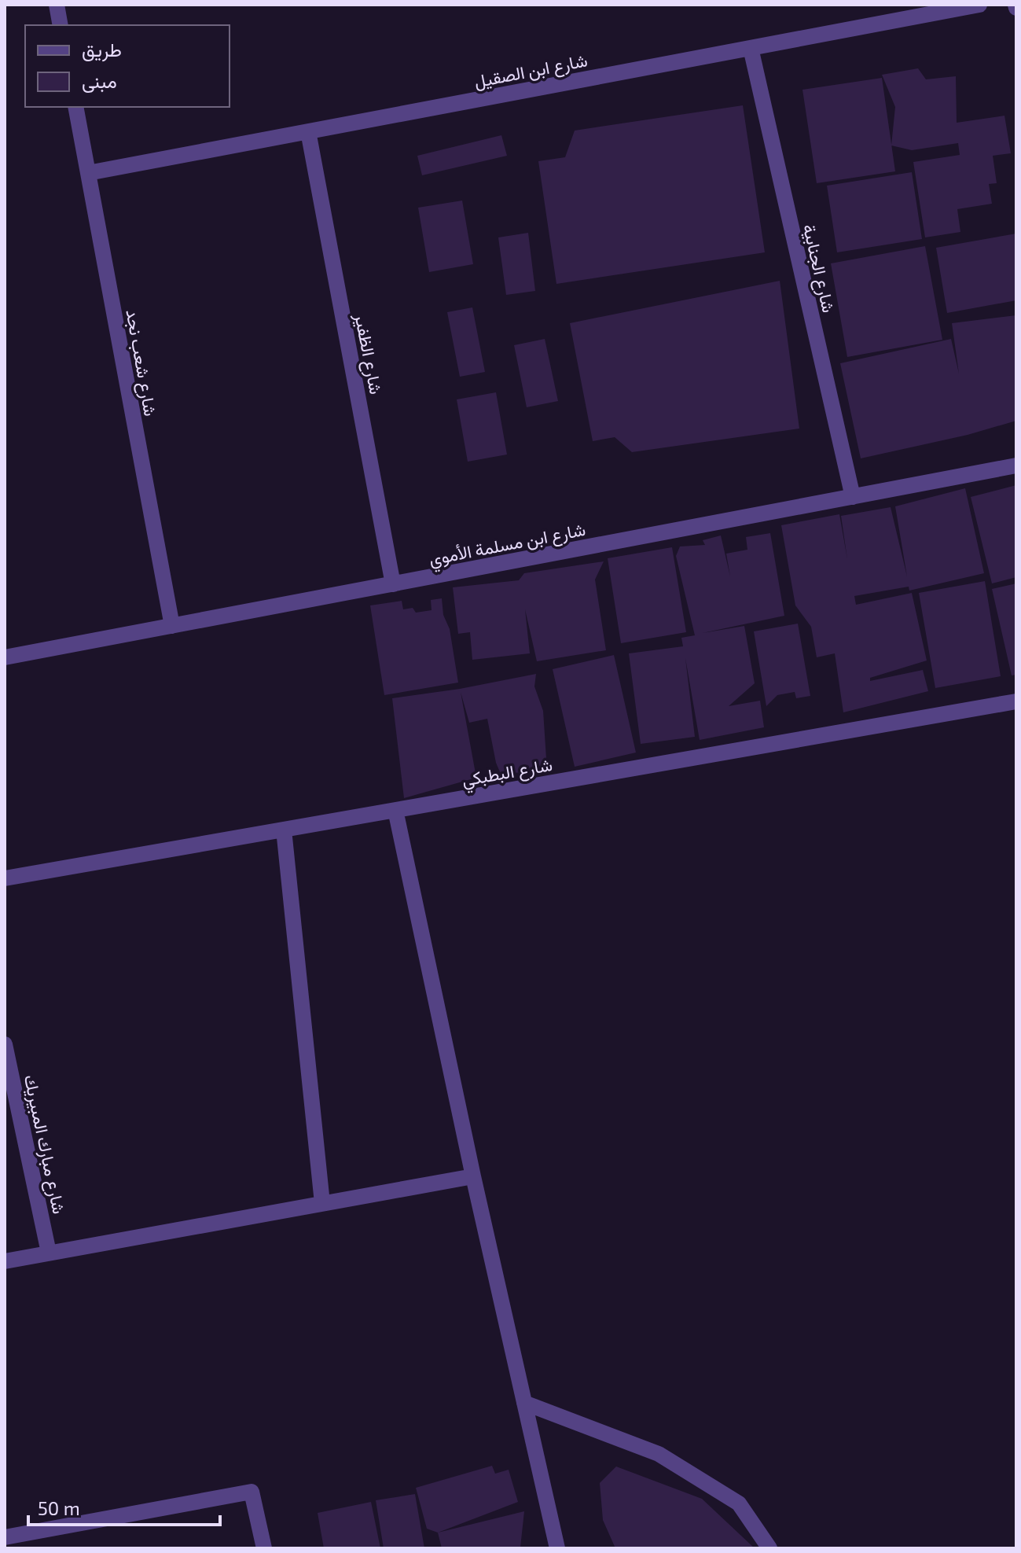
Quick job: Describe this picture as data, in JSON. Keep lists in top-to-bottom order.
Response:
{
  "streets": {
    "street": [
      "شارع ابن الصقيل",
      "شارع الجنابية",
      "شارع الظفير",
      "شارع شعب نجد",
      "شارع ابن مسلمة الأموي",
      "شارع البطبكي",
      "شارع مبارك المبيريك"
    ]
  },
  "crossings": [
    ["شارع ابن الصقيل", "شارع الجنابية"],
    ["شارع ابن الصقيل", "شارع الظفير"],
    ["شارع ابن الصقيل", "شارع شعب نجد"],
    ["شارع الجنابية", "شارع ابن مسلمة الأموي"],
    ["شارع الظفير", "شارع ابن مسلمة الأموي"],
    ["شارع شعب نجد", "شارع ابن مسلمة الأموي"]
  ],
  "legend": ["طريق", "مبنى"],
  "scale_bar": "50 m"
}
